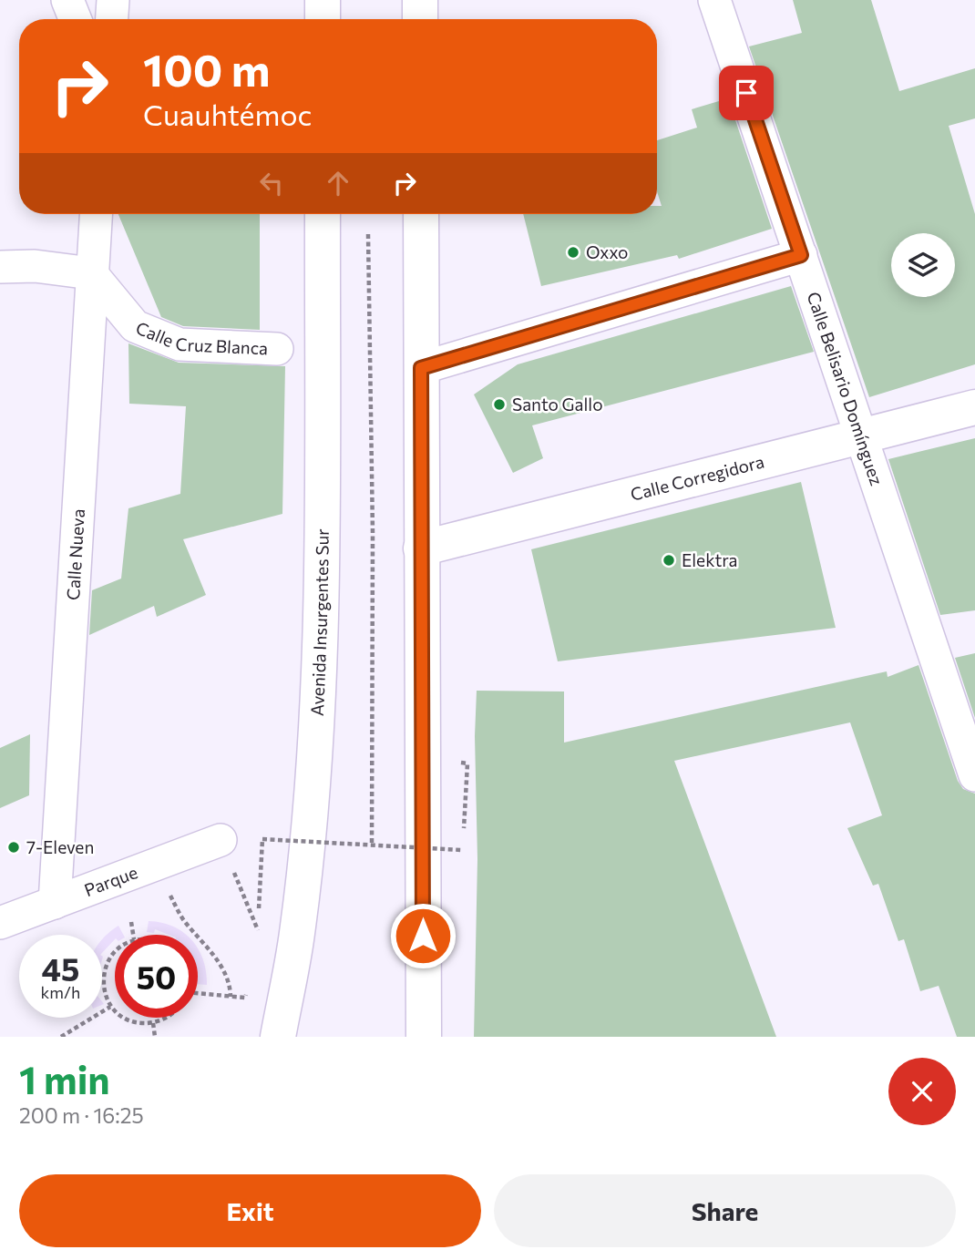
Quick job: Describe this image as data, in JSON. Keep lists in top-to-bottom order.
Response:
{
  "streets": {
    "main road": ["Calle Corregidora", "Avenida Insurgentes Sur"],
    "street": [
      "Calle Cruz Blanca",
      "Calle Belisario Domínguez",
      "Calle Nueva",
      "Parque"
    ]
  },
  "crossings": [
    ["Calle Cruz Blanca", "Calle Nueva"],
    ["Calle Belisario Domínguez", "Calle Corregidora"],
    ["Calle Nueva", "Parque"]
  ],
  "places": [
    "Oxxo",
    "Santo Gallo",
    "Elektra",
    "7-Eleven"
  ],
  "page": {
    "turn": ["100 m", "Cuauhtémoc"],
    "speed": "45 km/h",
    "limit": "50",
    "heading": ["1 min", "200 m · 16:25"],
    "buttons": ["Exit", "Share"]
  }
}
